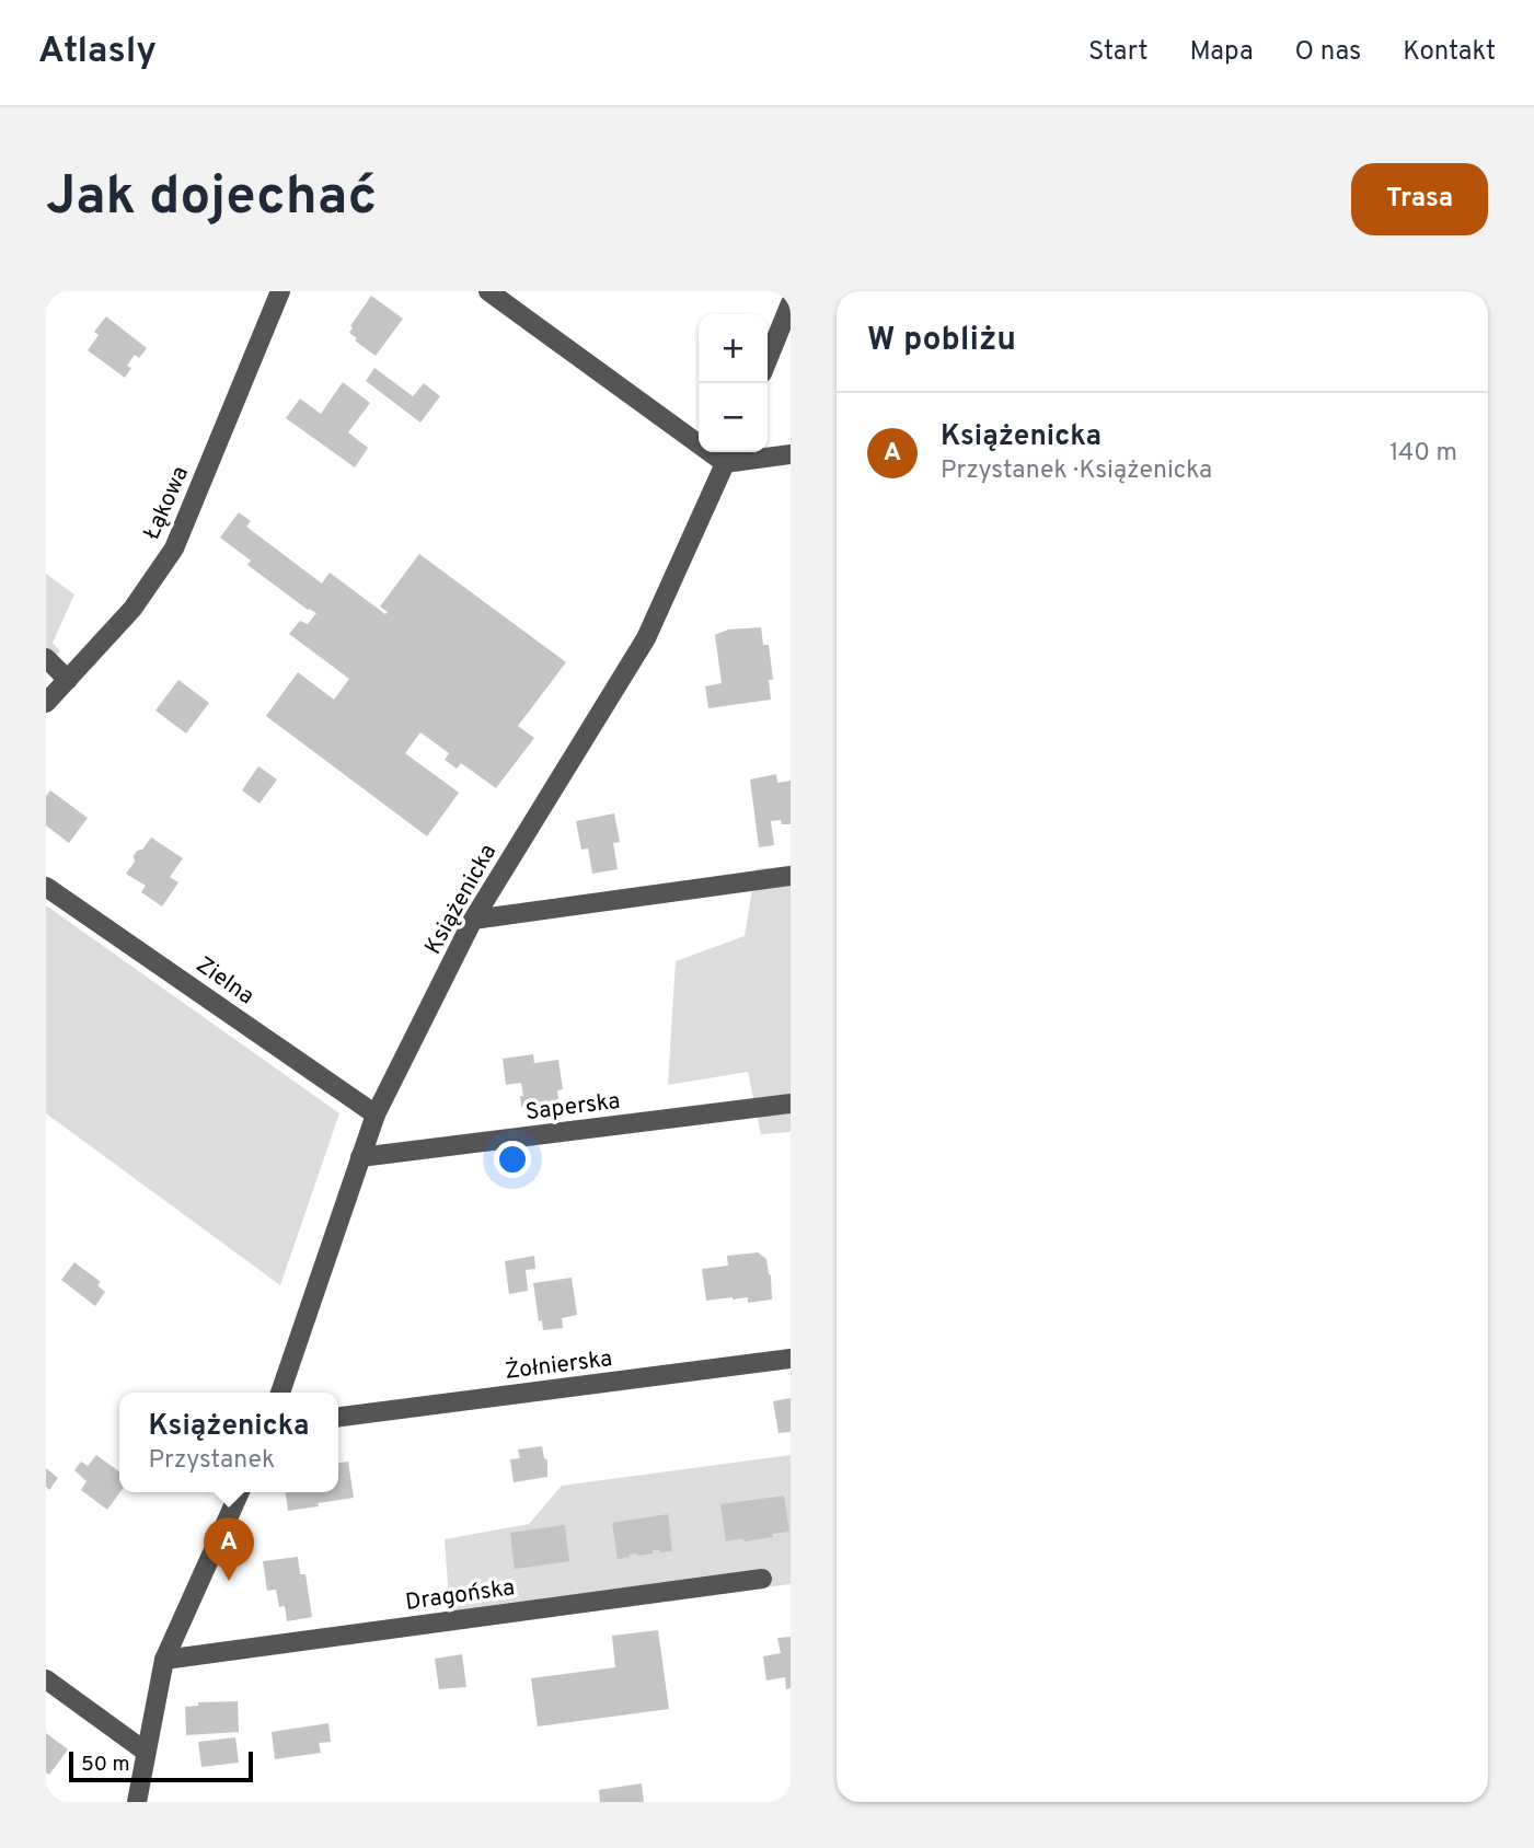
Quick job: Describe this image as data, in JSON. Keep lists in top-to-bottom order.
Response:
{
  "streets": {
    "street": [
      "Łąkowa",
      "Książenicka",
      "Zielna",
      "Saperska",
      "Żołnierska",
      "Dragońska"
    ]
  },
  "crossings": [
    ["Książenicka", "Zielna"],
    ["Książenicka", "Saperska"]
  ],
  "scale_bar": "50 m",
  "page": {
    "header": "Atlasly",
    "nav": [
      "Start",
      "Mapa",
      "O nas",
      "Kontakt"
    ],
    "buttons": "Trasa",
    "title": "Jak dojechać",
    "heading": "W pobliżu",
    "map_buttons": ["+", "−"],
    "list": [
      {
        "mark": "A",
        "name": "Książenicka",
        "note": "Przystanek · Książenicka",
        "value": "140 m"
      }
    ],
    "popup": ["Książenicka", "Przystanek"],
    "pins": "A",
    "scale": "50 m"
  }
}
